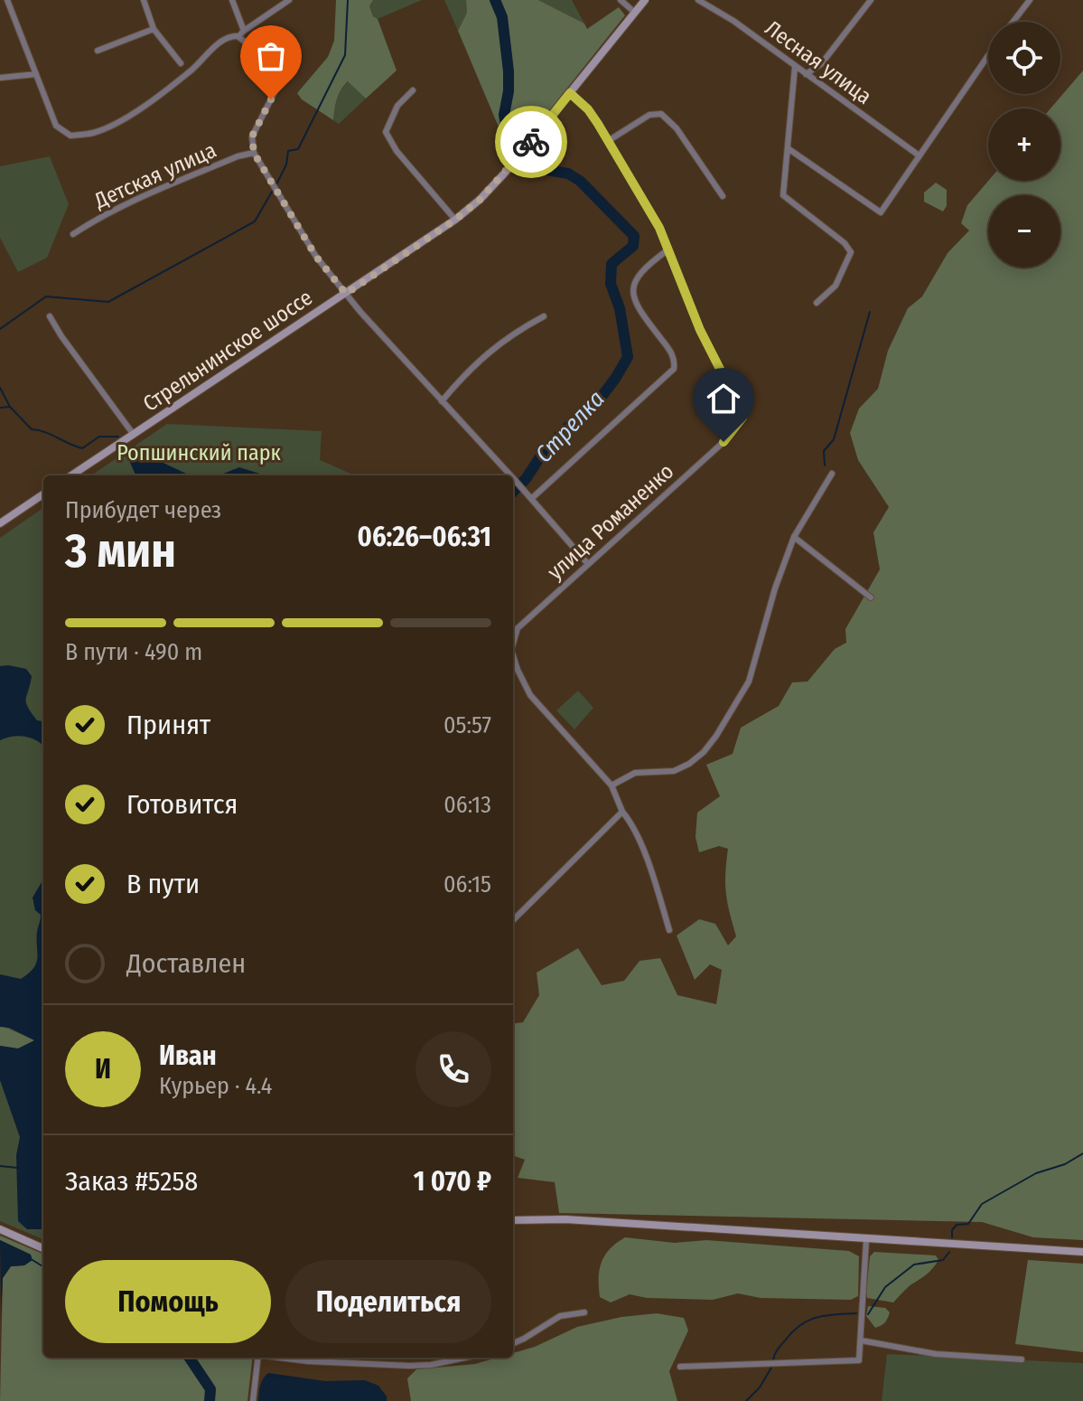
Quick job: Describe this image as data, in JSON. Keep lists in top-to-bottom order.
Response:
{
  "streets": {
    "main road": ["Стрельнинское шоссе"],
    "street": ["Лесная улица", "Детская улица", "улица Романенко"]
  },
  "crossings": [
    ["Стрельнинское шоссе", "улица Романенко"]
  ],
  "water": ["Стрелка"],
  "parks": ["Ропшинский парк"],
  "page": {
    "map_buttons": ["+", "−"],
    "heading": ["3 мин", "Прибудет через", "06:26–06:31"],
    "panel": [
      "Иван",
      "Курьер · 4.4",
      "Заказ #5258",
      "1 070 ₽"
    ],
    "bar": "В пути · 490 m",
    "list": [
      ["Принят", "05:57"],
      ["Готовится", "06:13"],
      ["В пути", "06:15"],
      "Доставлен"
    ],
    "round": "И",
    "buttons": ["Помощь", "Поделиться"]
  }
}
